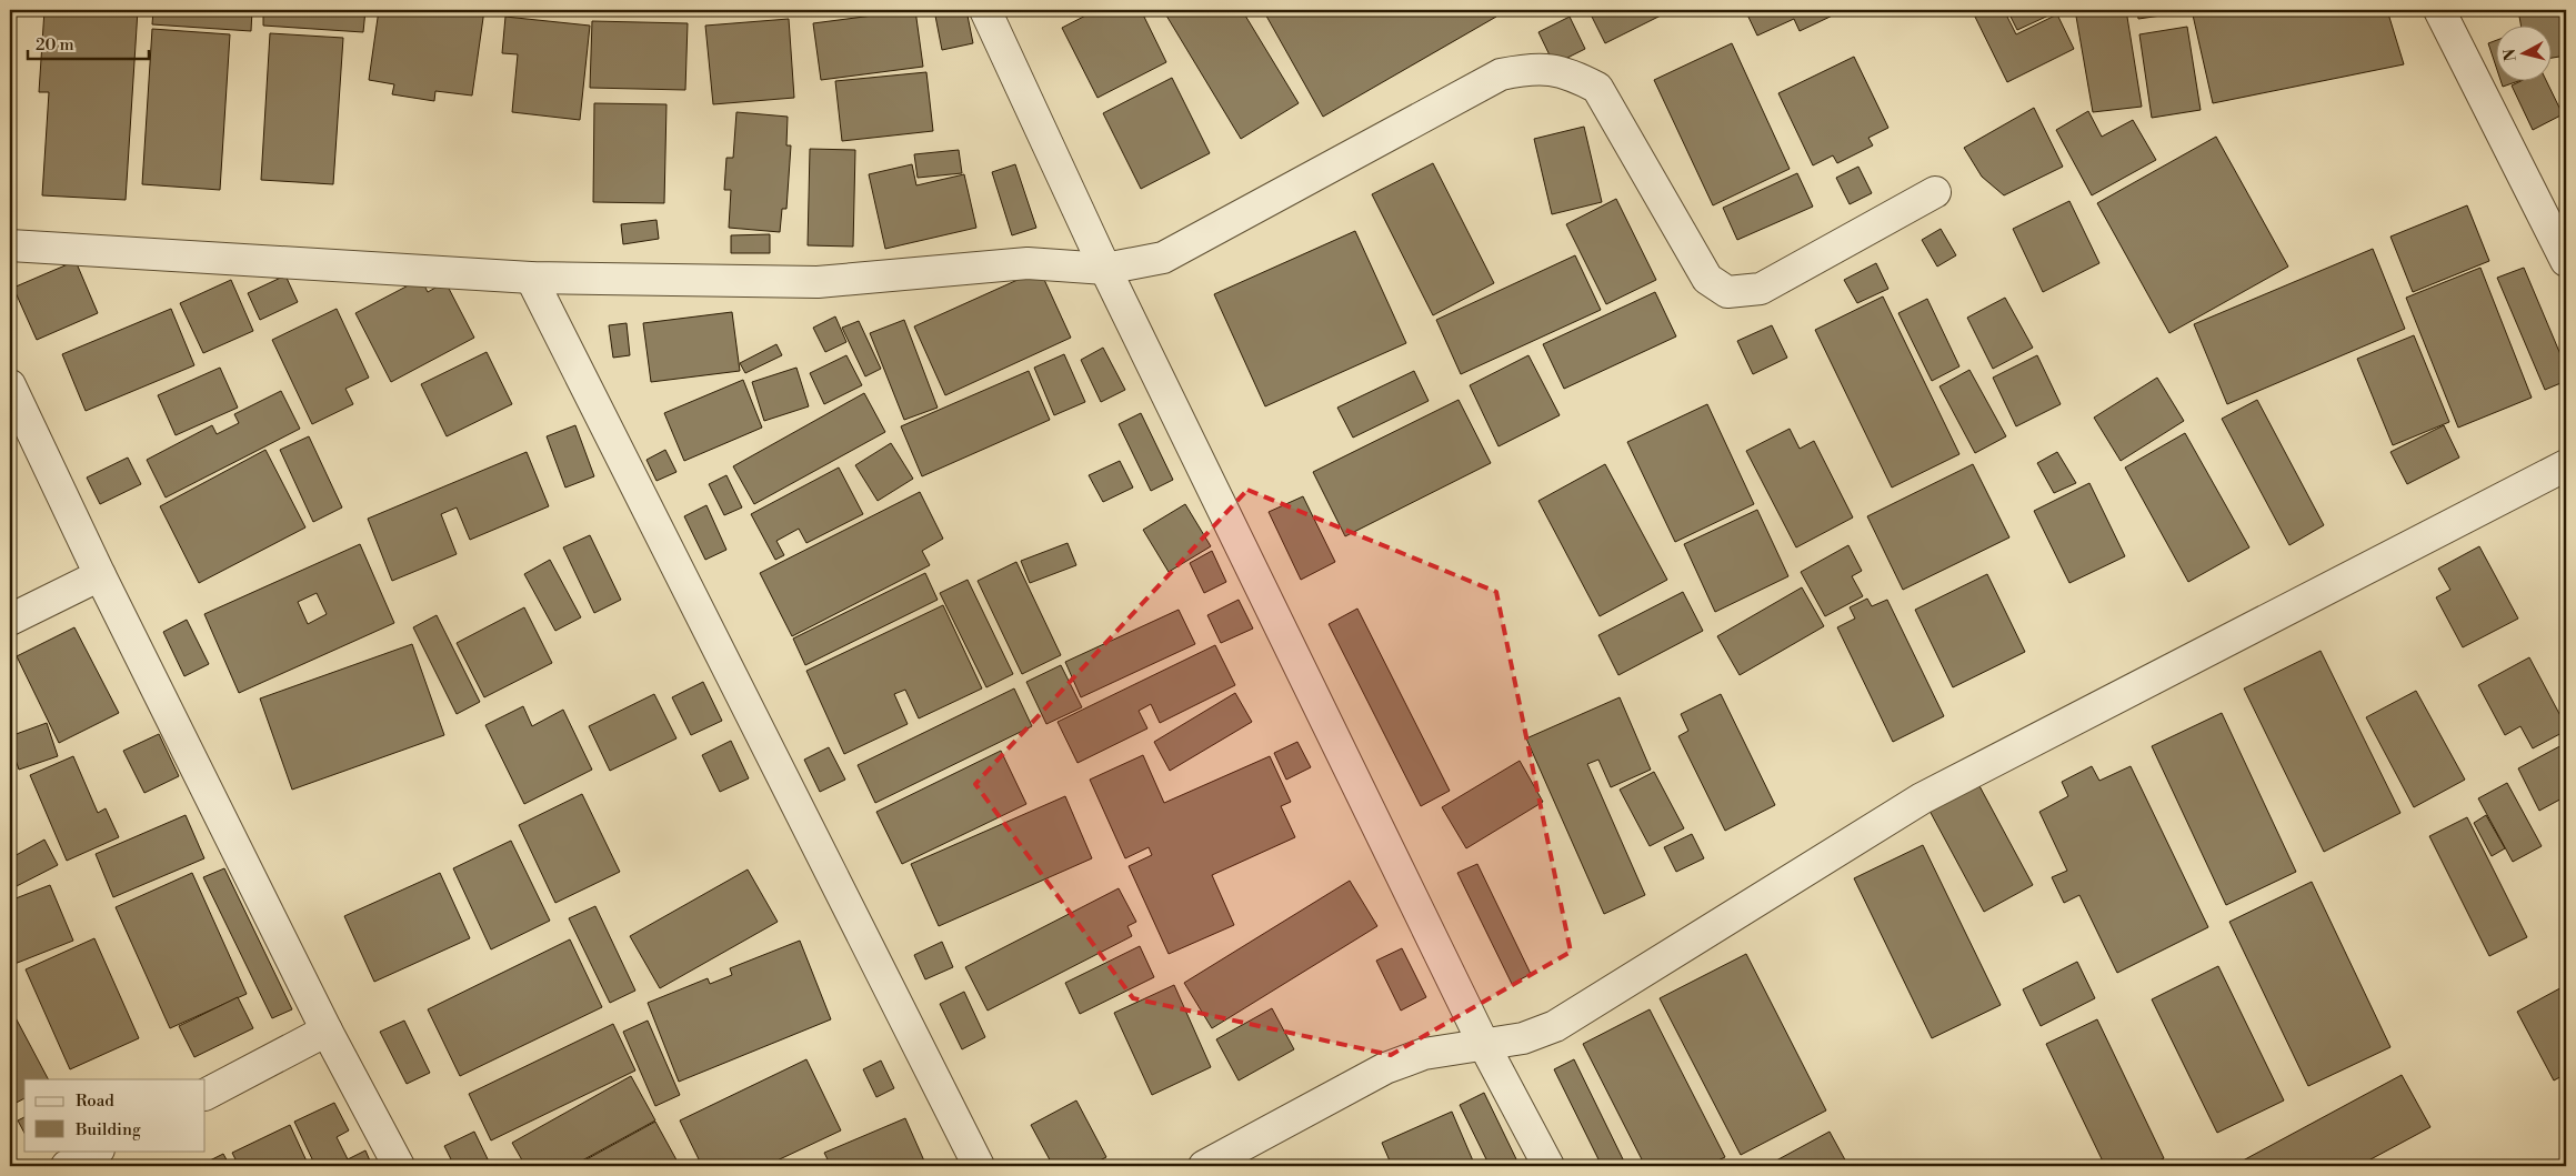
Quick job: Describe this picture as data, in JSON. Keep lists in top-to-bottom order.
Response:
{
  "legend": ["Road", "Building"],
  "scale_bar": "20 m",
  "north": "left"
}
